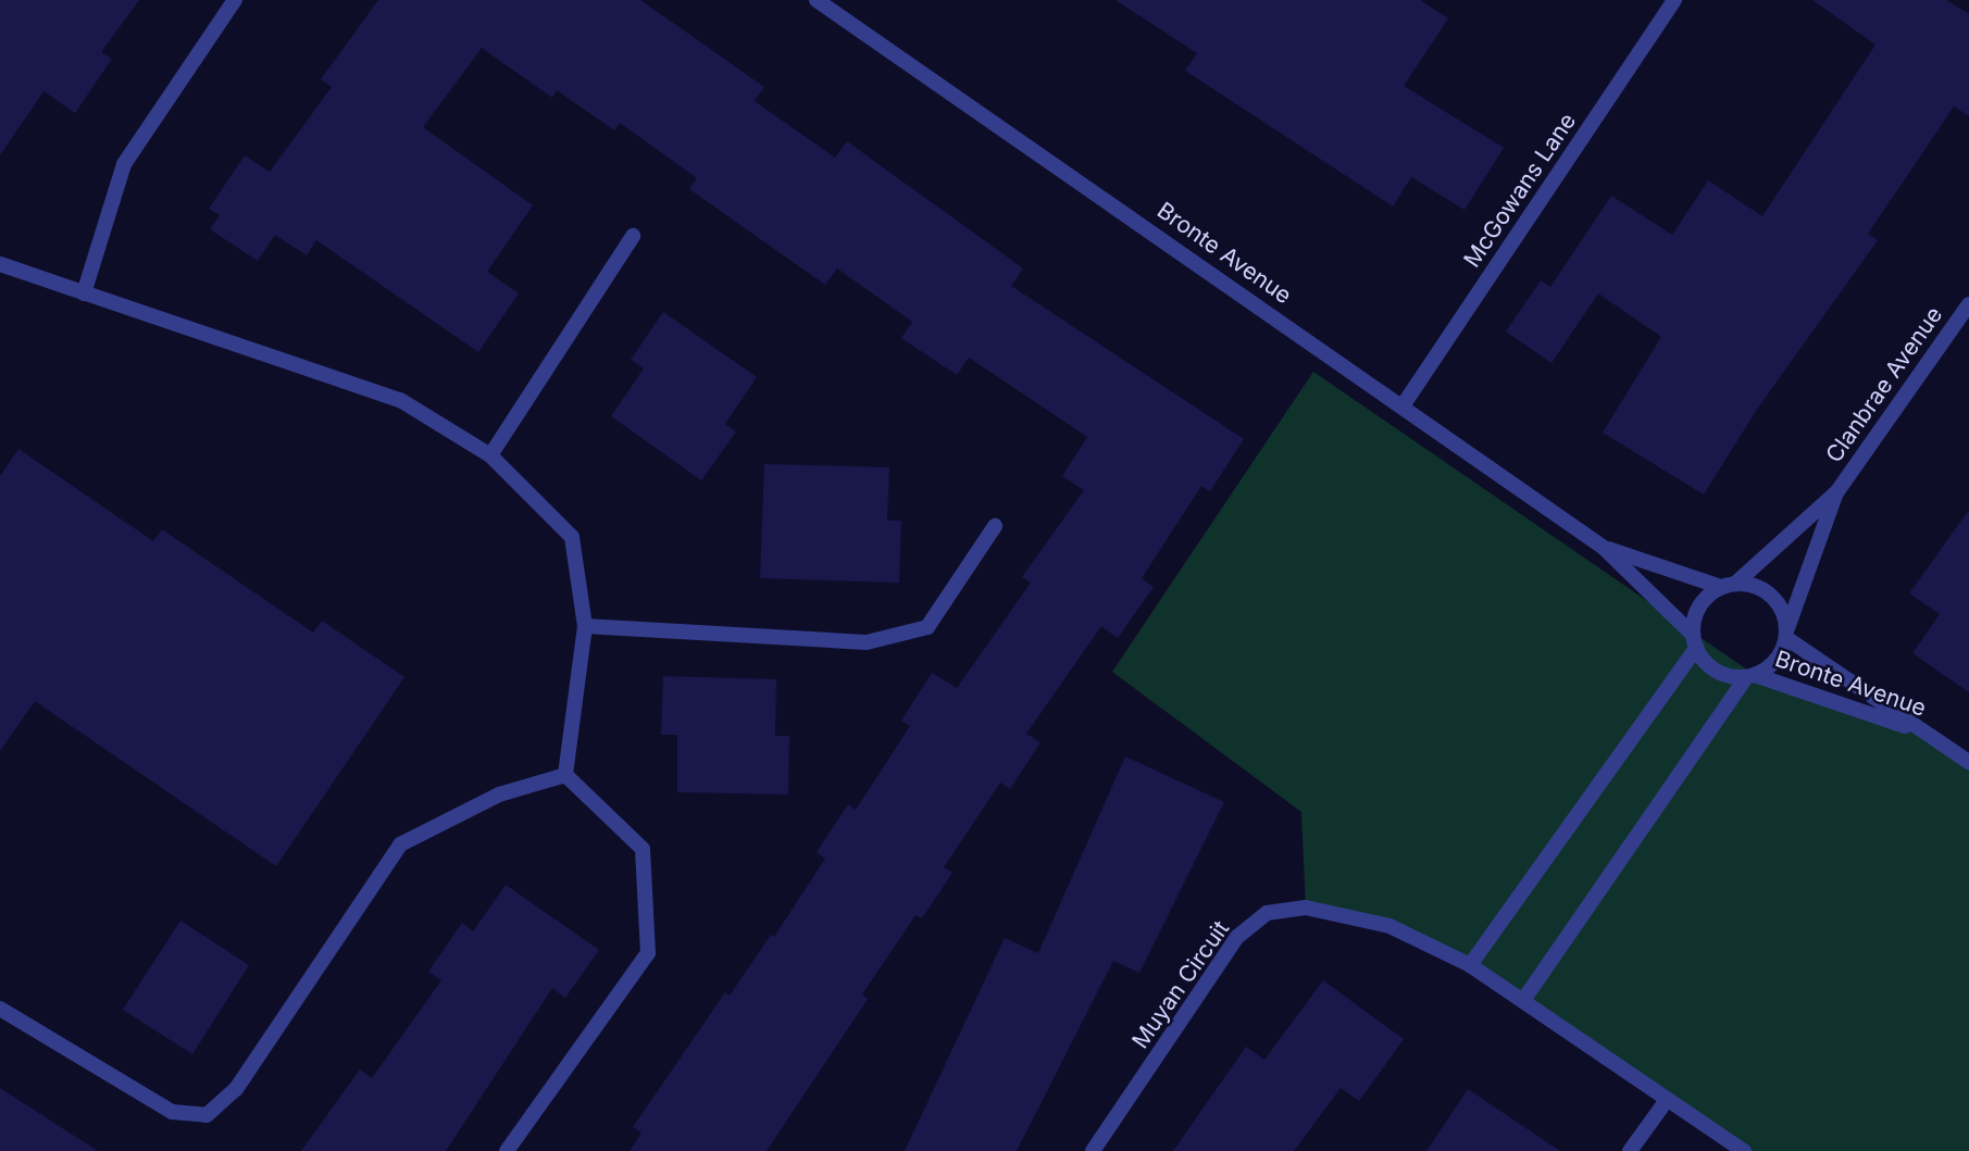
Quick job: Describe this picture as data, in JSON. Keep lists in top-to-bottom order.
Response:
{
  "streets": {
    "street": [
      "McGowans Lane",
      "Bronte Avenue",
      "Clanbrae Avenue",
      "Muyan Circuit"
    ]
  },
  "crossings": [
    ["McGowans Lane", "Bronte Avenue"],
    ["Bronte Avenue", "Clanbrae Avenue"]
  ]
}
